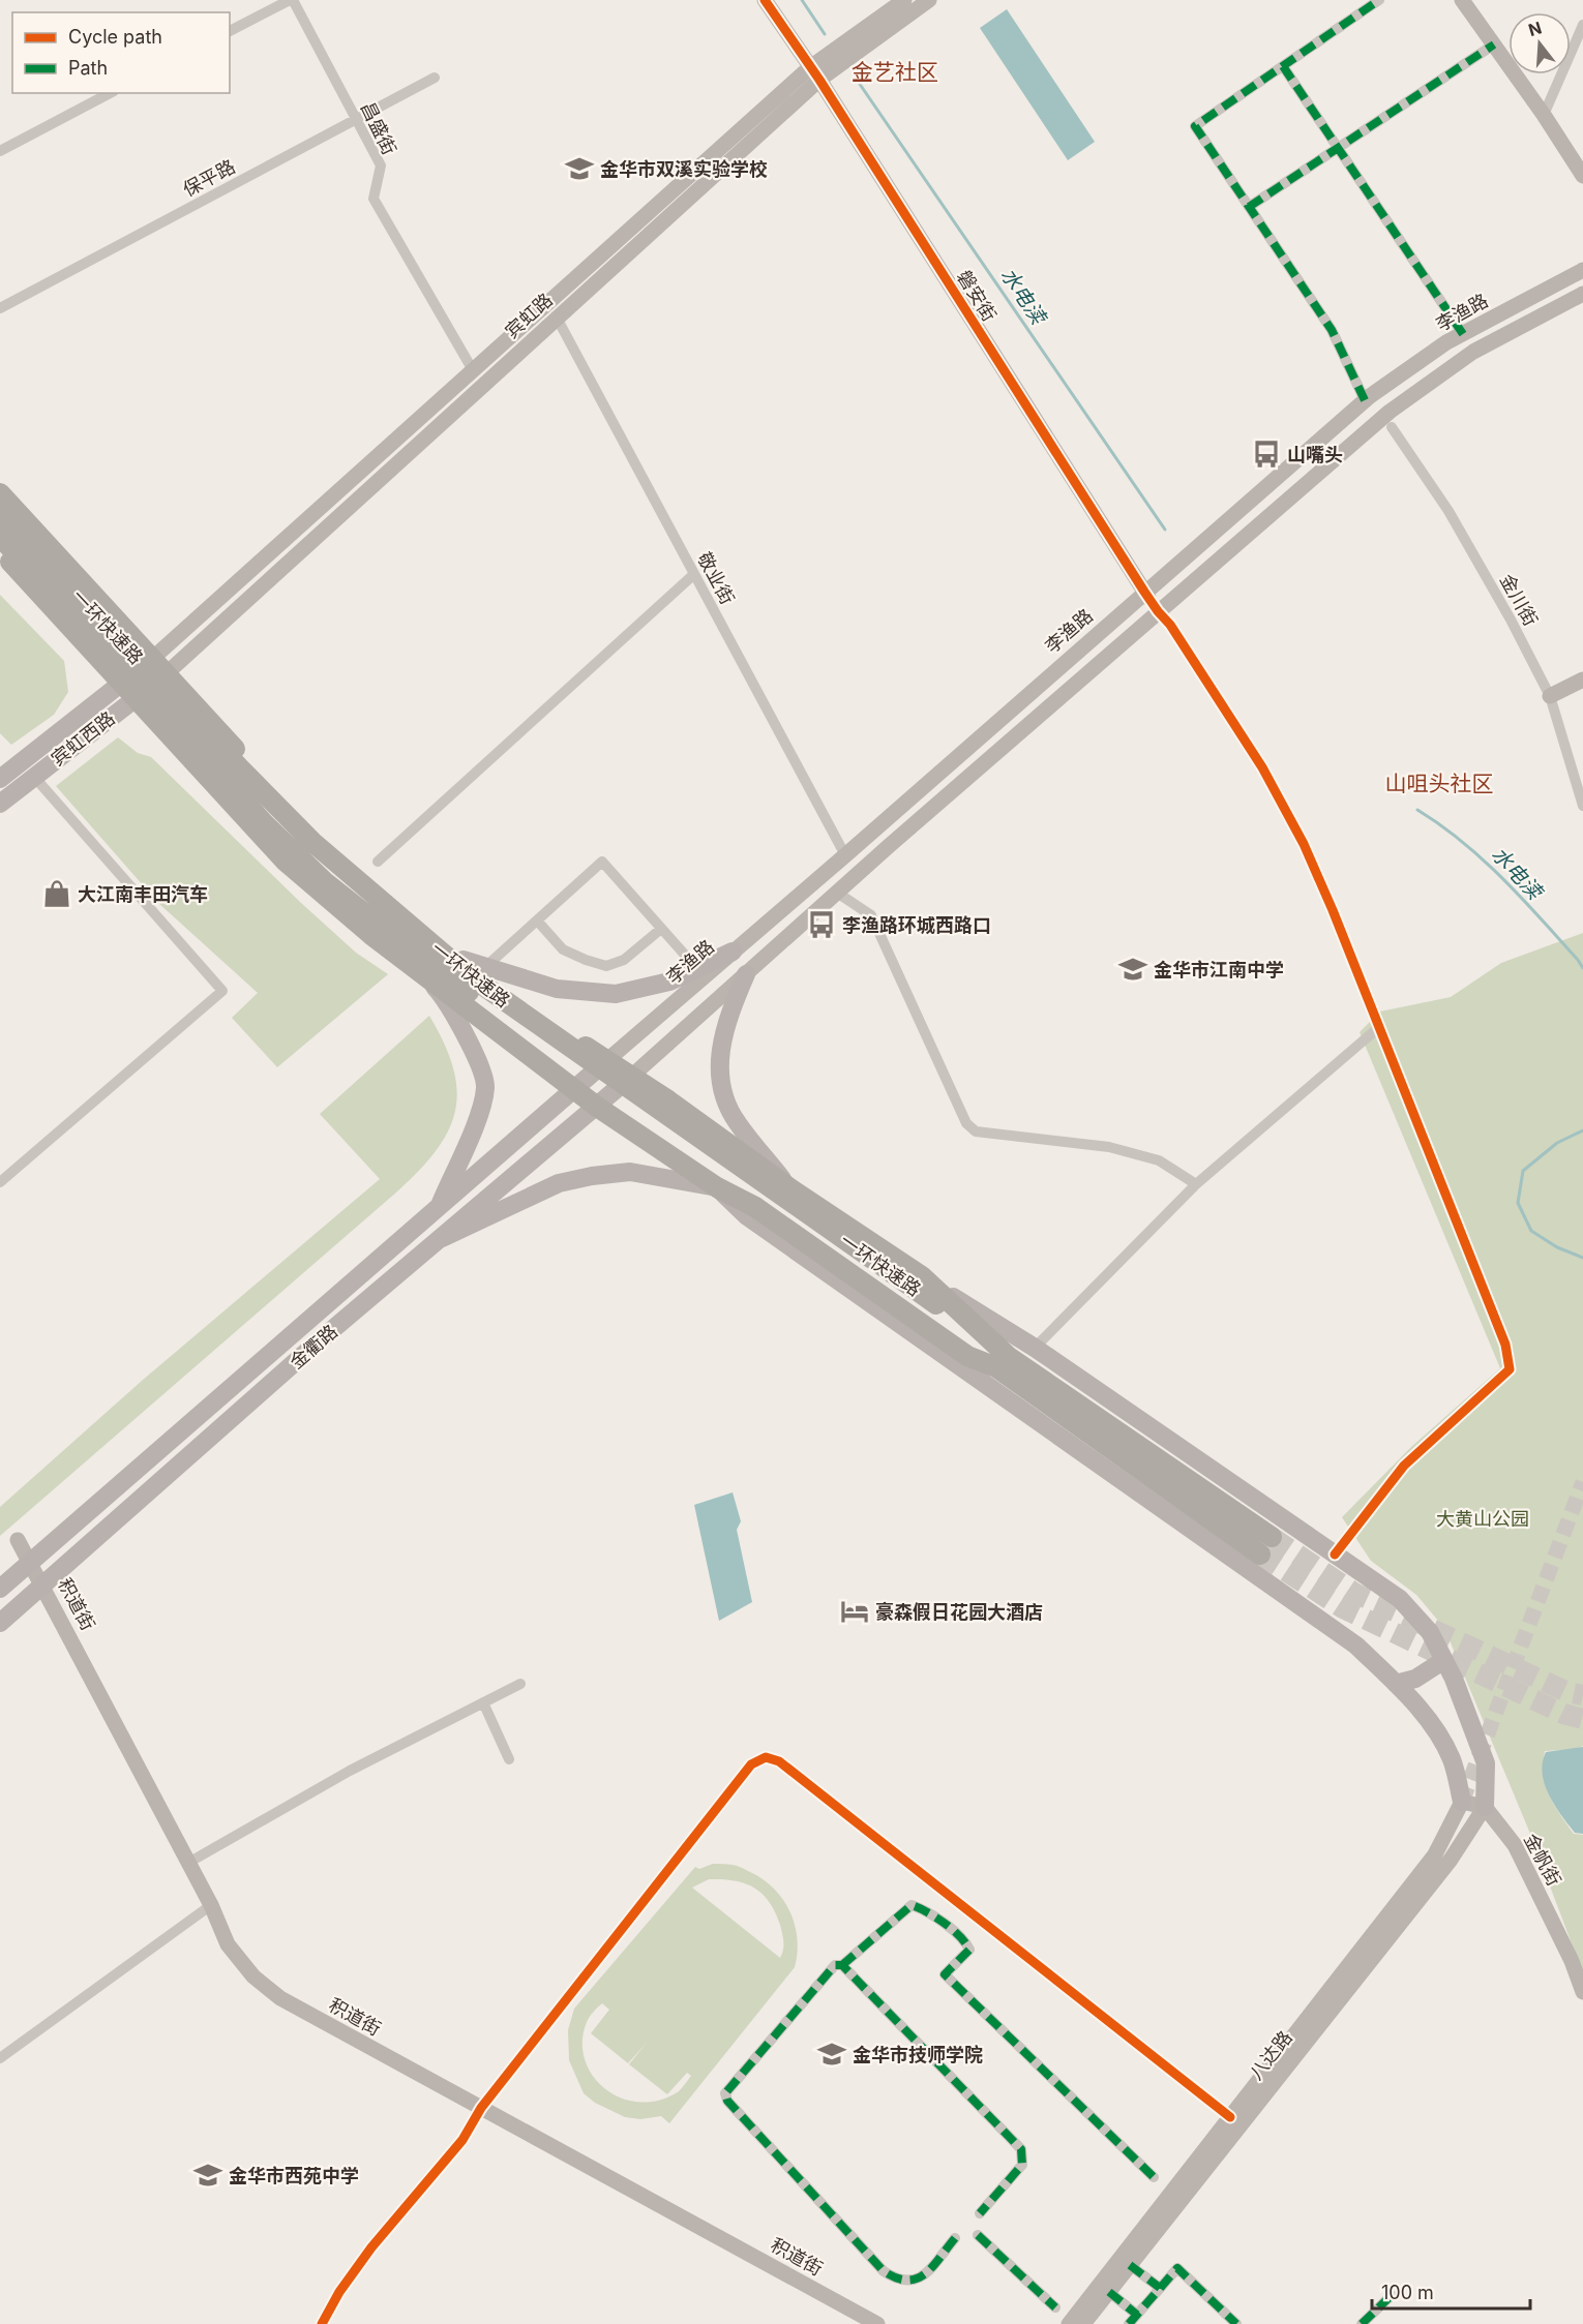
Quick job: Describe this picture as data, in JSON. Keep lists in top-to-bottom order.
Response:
{
  "streets": {
    "highway": ["一环快速路"],
    "main road": [
      "磐安街",
      "李渔路",
      "宾虹路",
      "宾虹西路",
      "金衢路",
      "积道街",
      "金帆街",
      "八达路"
    ],
    "street": [
      "昌盛街",
      "保平路",
      "敬业街",
      "金川街"
    ]
  },
  "crossings": [
    ["昌盛街", "保平路"],
    ["昌盛街", "宾虹路"],
    ["磐安街", "李渔路"],
    ["磐安街", "宾虹路"],
    ["李渔路", "敬业街"],
    ["李渔路", "金衢路"],
    ["宾虹路", "敬业街"],
    ["宾虹路", "宾虹西路"],
    ["金衢路", "积道街"],
    ["金帆街", "八达路"]
  ],
  "districts": ["金艺社区", "山咀头社区"],
  "water": ["水电渎"],
  "parks": ["大黄山公园"],
  "places": {
    "school or university": [
      "金华市双溪实验学校",
      "金华市江南中学",
      "金华市技师学院",
      "金华市西苑中学"
    ],
    "bus stop": ["山嘴头", "李渔路环城西路口"],
    "shop": ["大江南丰田汽车"],
    "hotel": ["豪森假日花园大酒店"]
  },
  "legend": ["Cycle path", "Path"],
  "scale_bar": "100 m",
  "north": "top"
}
